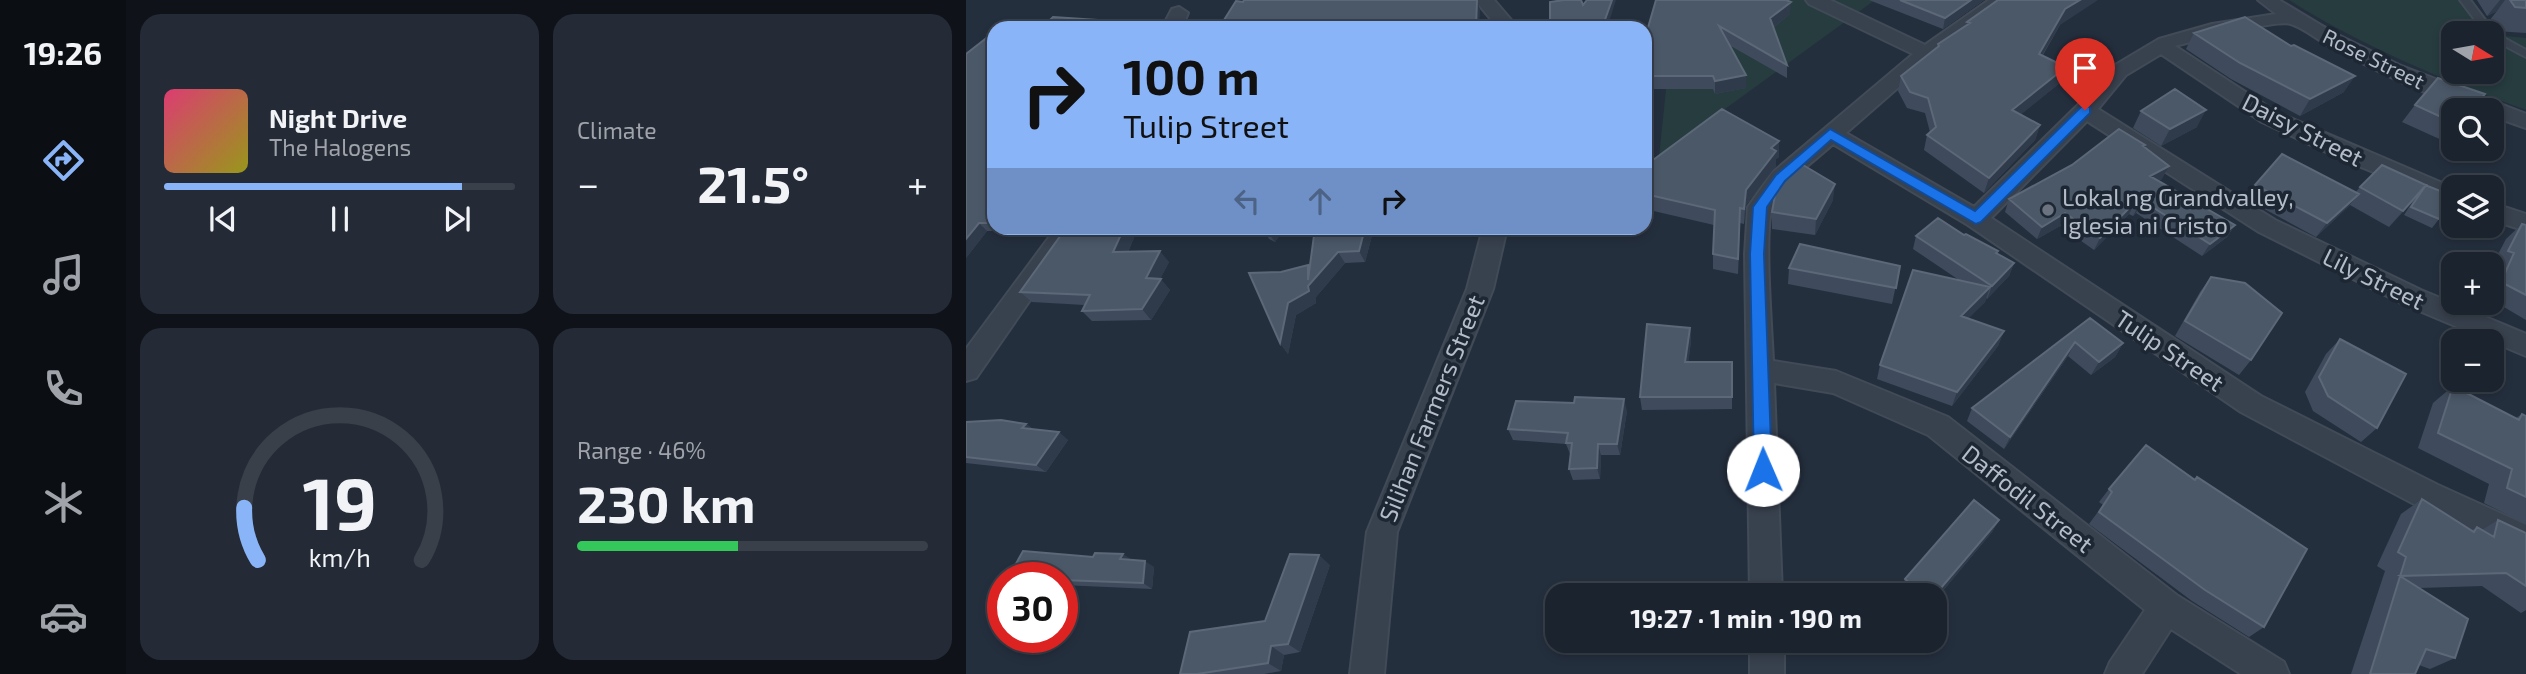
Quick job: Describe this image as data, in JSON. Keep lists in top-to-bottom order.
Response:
{
  "streets": {
    "street": [
      "Rose Street",
      "Daisy Street",
      "Lily Street",
      "Tulip Street",
      "Silihan Farmers Street",
      "Daffodil Street"
    ]
  },
  "places": ["Lokal ng Grandvalley, Iglesia ni Cristo"],
  "north": "right",
  "page": {
    "tabs": "19:26",
    "tile": [
      "Climate",
      ["Range · 46%", "230 km"]
    ],
    "map_buttons": ["+", "−"],
    "turn": ["100 m", "Tulip Street"],
    "song": ["Night Drive", "The Halogens"],
    "heat": ["−", "21.5°", "+"],
    "limit": "30",
    "trip": "19:27 · 1 min · 190 m",
    "gauge": ["19", "km/h"]
  }
}
